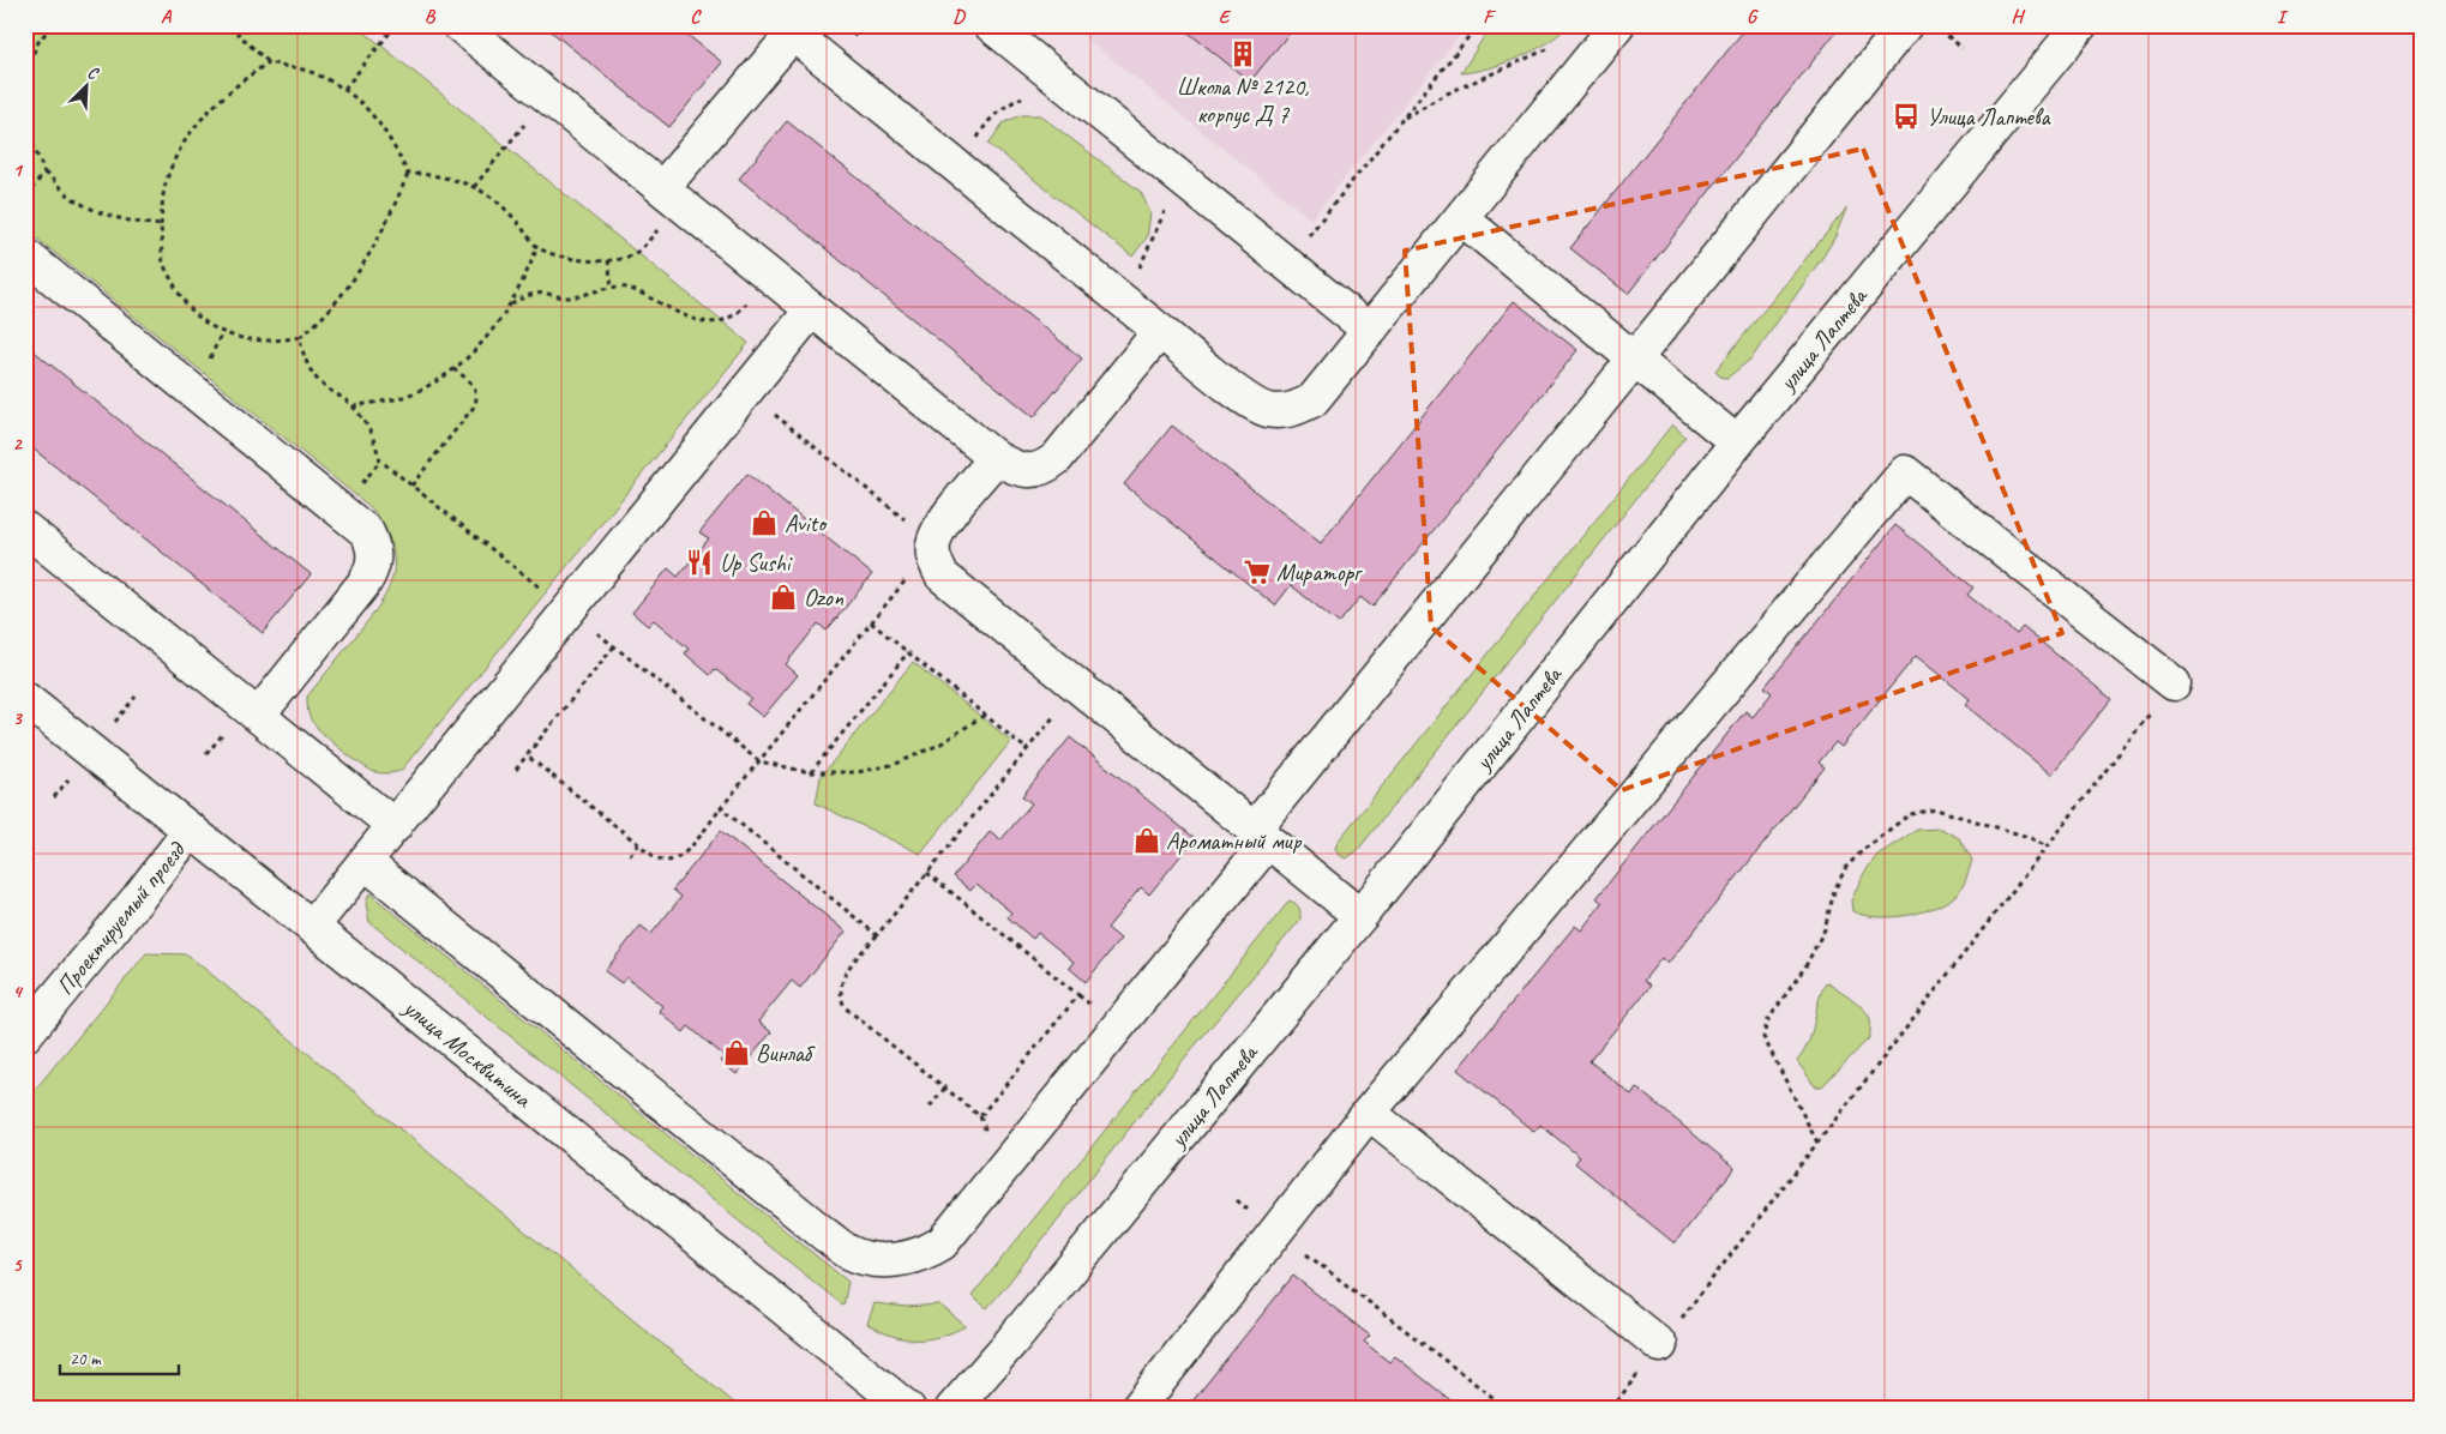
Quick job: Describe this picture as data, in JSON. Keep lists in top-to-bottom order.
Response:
{
  "streets": {
    "street": ["улица Лаптева", "Проектируемый проезд", "улица Москвитина"]
  },
  "crossings": [
    ["Проектируемый проезд", "улица Москвитина"]
  ],
  "places": {
    "building": ["Школа № 2120, корпус Д 7"],
    "bus stop": ["Улица Лаптева"],
    "shop": [
      "Avito",
      "Ozon",
      "Ароматный мир",
      "Винлаб"
    ],
    "restaurant": ["Up Sushi"],
    "supermarket": ["Мираторг"]
  },
  "scale_bar": "20 m",
  "north": "top right",
  "grid": {
    "columns": [
      "A",
      "B",
      "C",
      "D",
      "E",
      "F",
      "G",
      "H",
      "I"
    ],
    "rows": [
      "1",
      "2",
      "3",
      "4",
      "5"
    ]
  }
}
